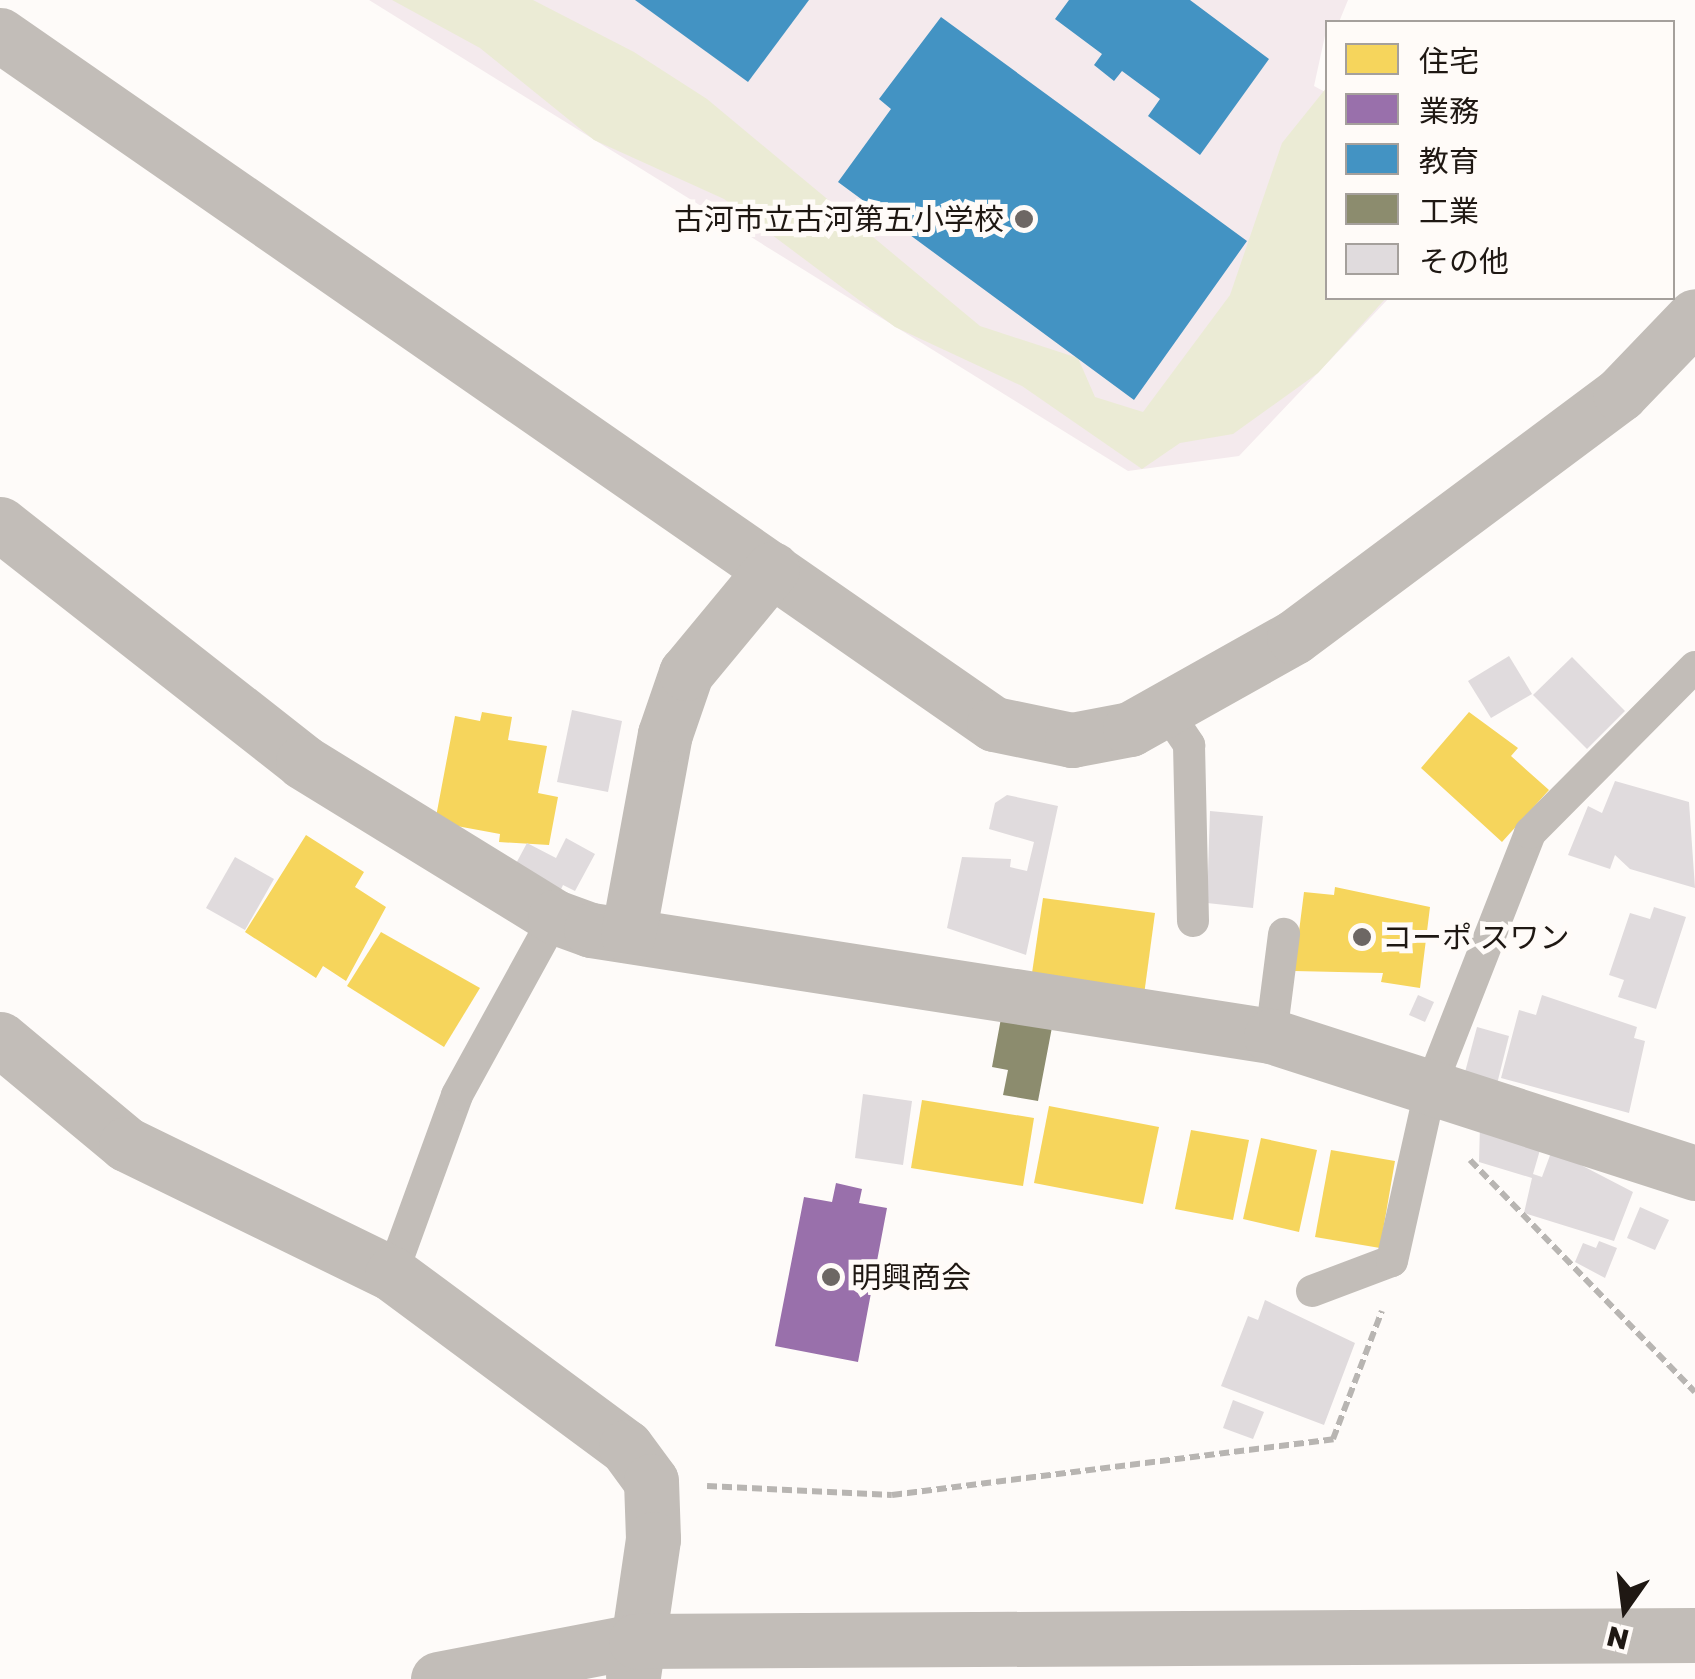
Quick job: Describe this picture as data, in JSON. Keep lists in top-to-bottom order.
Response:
{
  "places": ["古河市立古河第五小学校", "コーポ スワン", "明興商会"],
  "legend": [
    "住宅",
    "業務",
    "教育",
    "工業",
    "その他"
  ],
  "north": "bottom"
}
